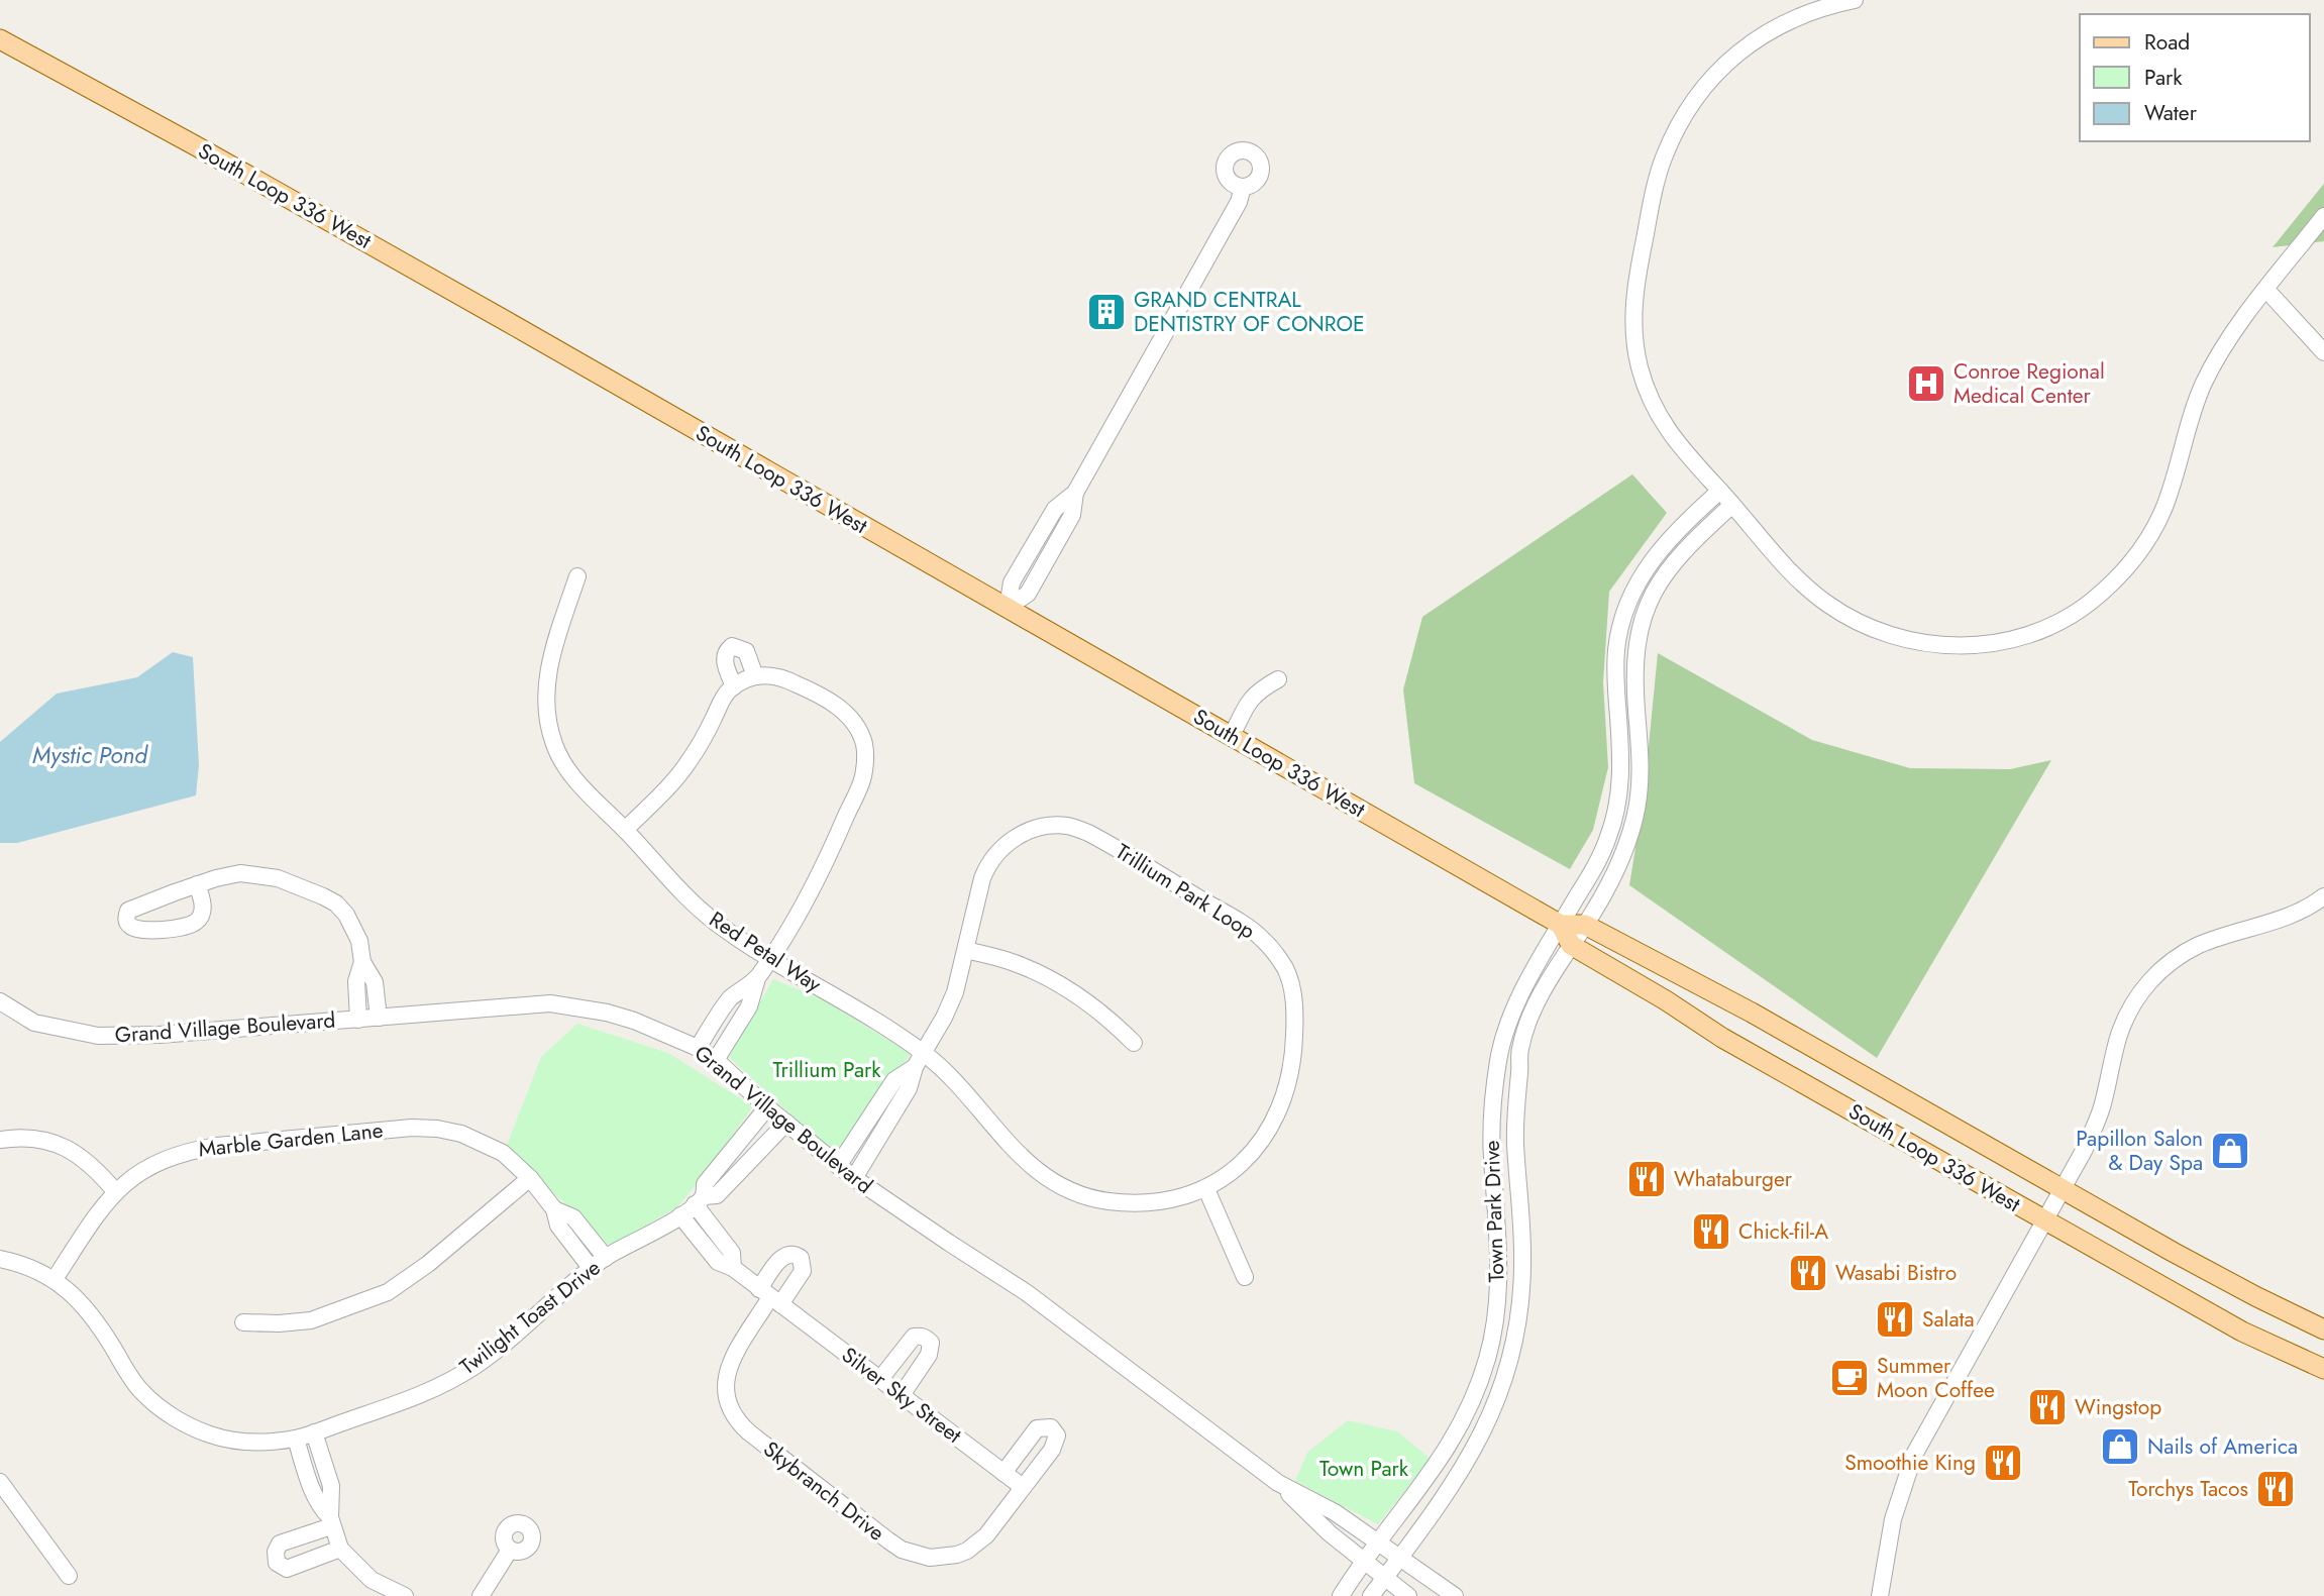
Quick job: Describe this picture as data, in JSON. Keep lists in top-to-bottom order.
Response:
{
  "streets": {
    "main road": ["South Loop 336 West"],
    "street": [
      "Trillium Park Loop",
      "Red Petal Way",
      "Grand Village Boulevard",
      "Marble Garden Lane",
      "Town Park Drive",
      "Twilight Toast Drive",
      "Silver Sky Street",
      "Skybranch Drive"
    ]
  },
  "crossings": [
    ["South Loop 336 West", "Town Park Drive"],
    ["Trillium Park Loop", "Red Petal Way"],
    ["Trillium Park Loop", "Grand Village Boulevard"],
    ["Grand Village Boulevard", "Town Park Drive"],
    ["Grand Village Boulevard", "Twilight Toast Drive"],
    ["Marble Garden Lane", "Twilight Toast Drive"],
    ["Twilight Toast Drive", "Silver Sky Street"],
    ["Silver Sky Street", "Skybranch Drive"]
  ],
  "water": ["Mystic Pond"],
  "parks": ["Trillium Park", "Town Park"],
  "places": {
    "building": ["GRAND CENTRAL DENTISTRY OF CONROE"],
    "hospital": ["Conroe Regional Medical Center"],
    "shop": ["Papillon Salon & Day Spa", "Nails of America"],
    "restaurant": [
      "Whataburger",
      "Chick-fil-A",
      "Wasabi Bistro",
      "Salata",
      "Wingstop",
      "Smoothie King",
      "Torchys Tacos"
    ],
    "cafe": ["Summer Moon Coffee"]
  },
  "legend": ["Road", "Park", "Water"]
}
